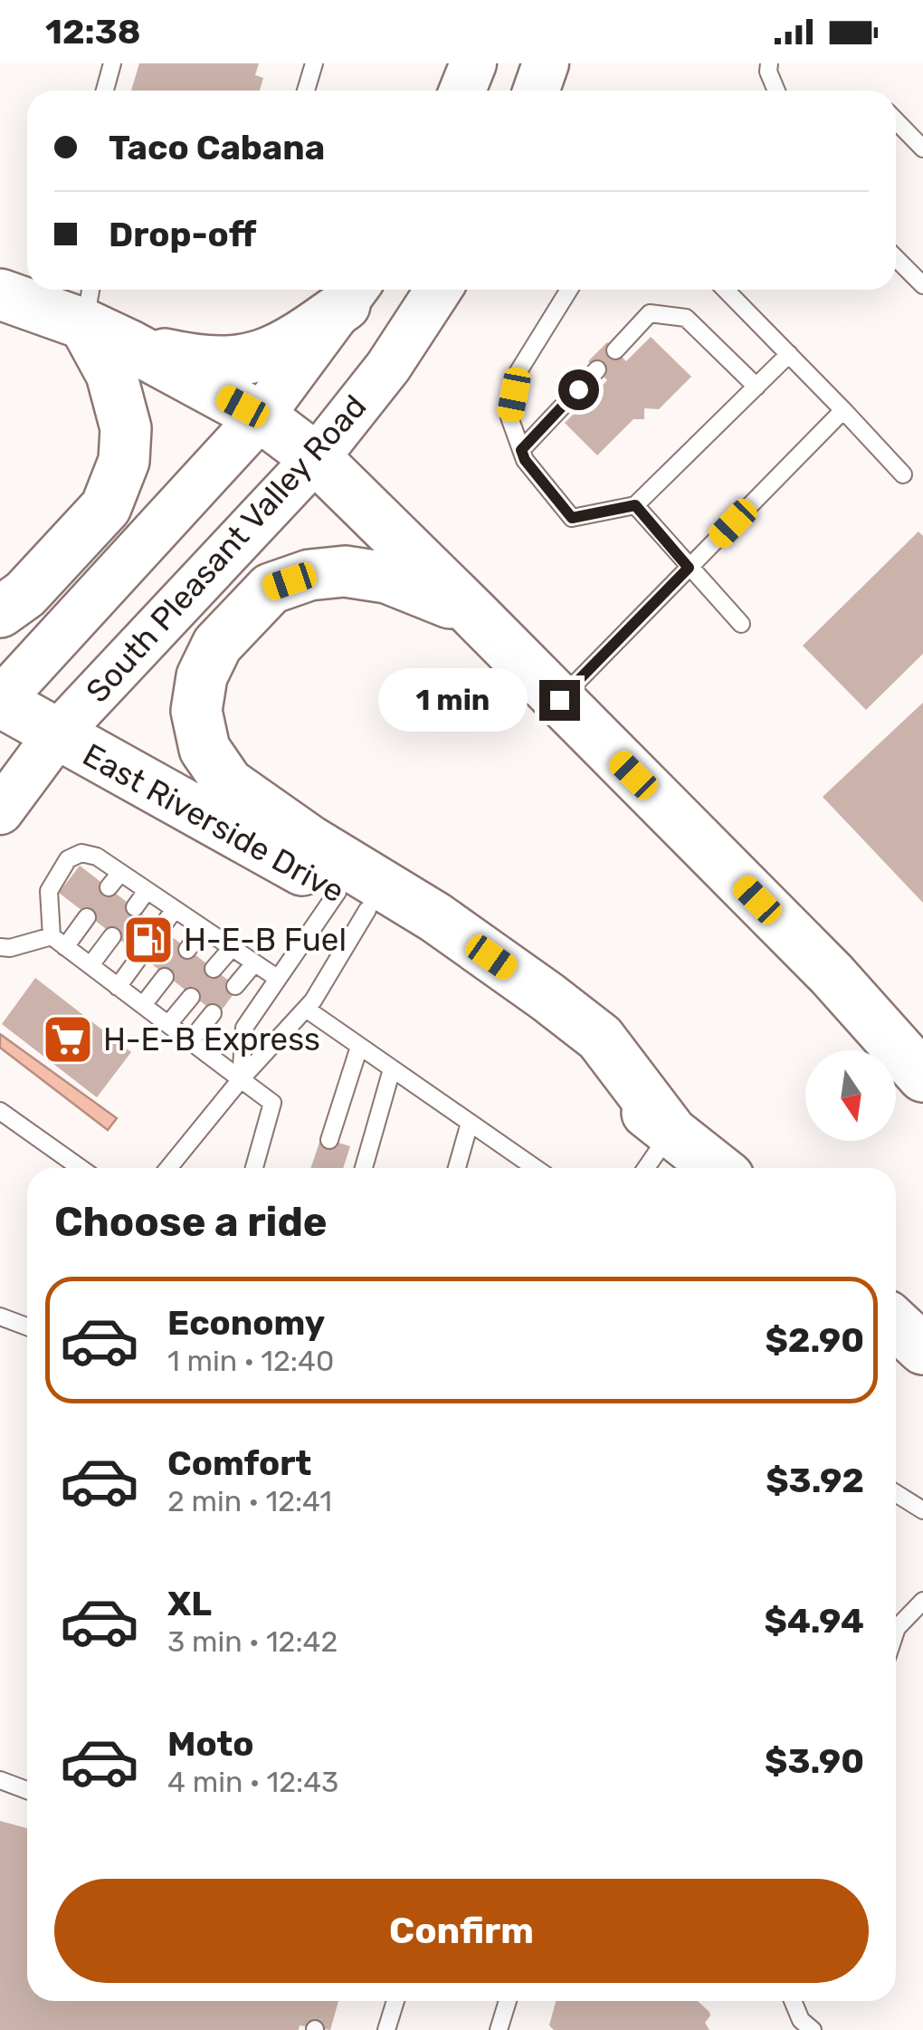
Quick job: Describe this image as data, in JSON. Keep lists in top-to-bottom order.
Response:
{
  "streets": {
    "main road": ["South Pleasant Valley Road", "East Riverside Drive"]
  },
  "crossings": [
    ["South Pleasant Valley Road", "East Riverside Drive"]
  ],
  "places": {
    "fuel station": ["H-E-B Fuel"],
    "supermarket": ["H-E-B Express"]
  },
  "north": "bottom",
  "page": {
    "status": "12:38",
    "banner": ["Taco Cabana", "Drop-off"],
    "bubble": "1 min",
    "heading": "Choose a ride",
    "list": [
      {
        "name": "Economy",
        "note": "1 min · 12:40",
        "value": "$2.90"
      },
      {
        "name": "Comfort",
        "note": "2 min · 12:41",
        "value": "$3.92"
      },
      {
        "name": "XL",
        "note": "3 min · 12:42",
        "value": "$4.94"
      },
      {
        "name": "Moto",
        "note": "4 min · 12:43",
        "value": "$3.90"
      }
    ],
    "buttons": "Confirm"
  }
}
